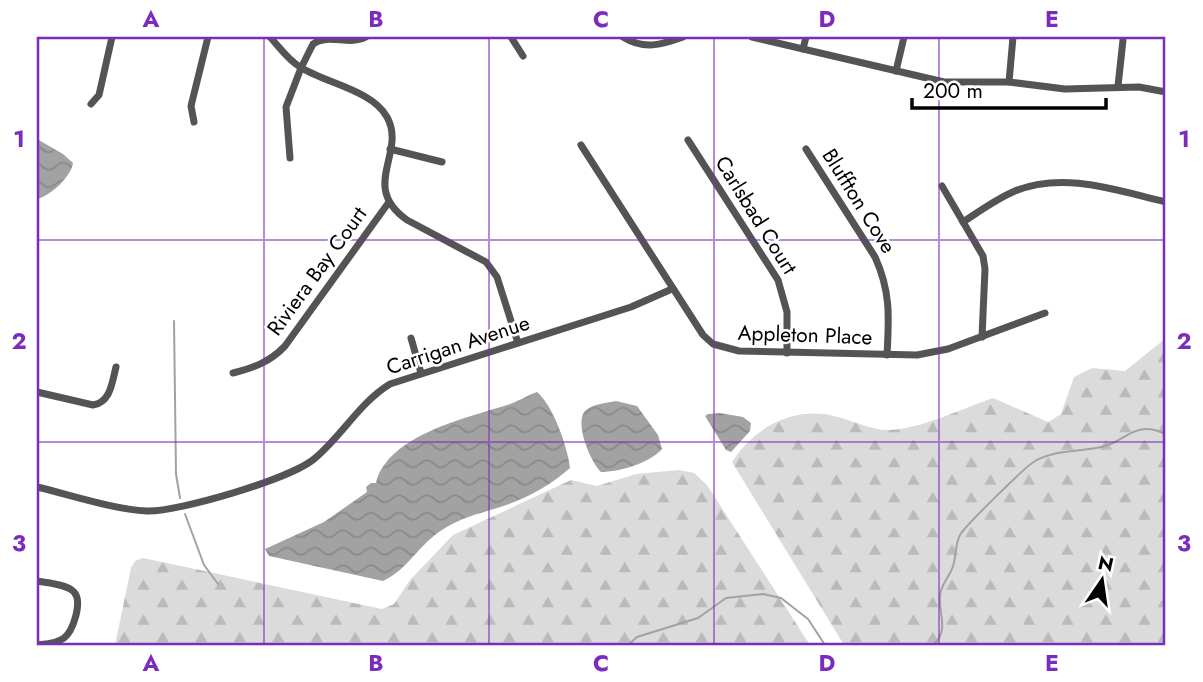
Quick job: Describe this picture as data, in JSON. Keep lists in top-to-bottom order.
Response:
{
  "streets": {
    "street": [
      "Bluffton Cove",
      "Carlsbad Court",
      "Riviera Bay Court",
      "Appleton Place",
      "Carrigan Avenue"
    ]
  },
  "crossings": [
    ["Bluffton Cove", "Appleton Place"],
    ["Carlsbad Court", "Appleton Place"],
    ["Appleton Place", "Carrigan Avenue"]
  ],
  "scale_bar": "200 m",
  "north": "top",
  "grid": {
    "columns": [
      "A",
      "B",
      "C",
      "D",
      "E"
    ],
    "rows": ["1", "2", "3"]
  }
}
